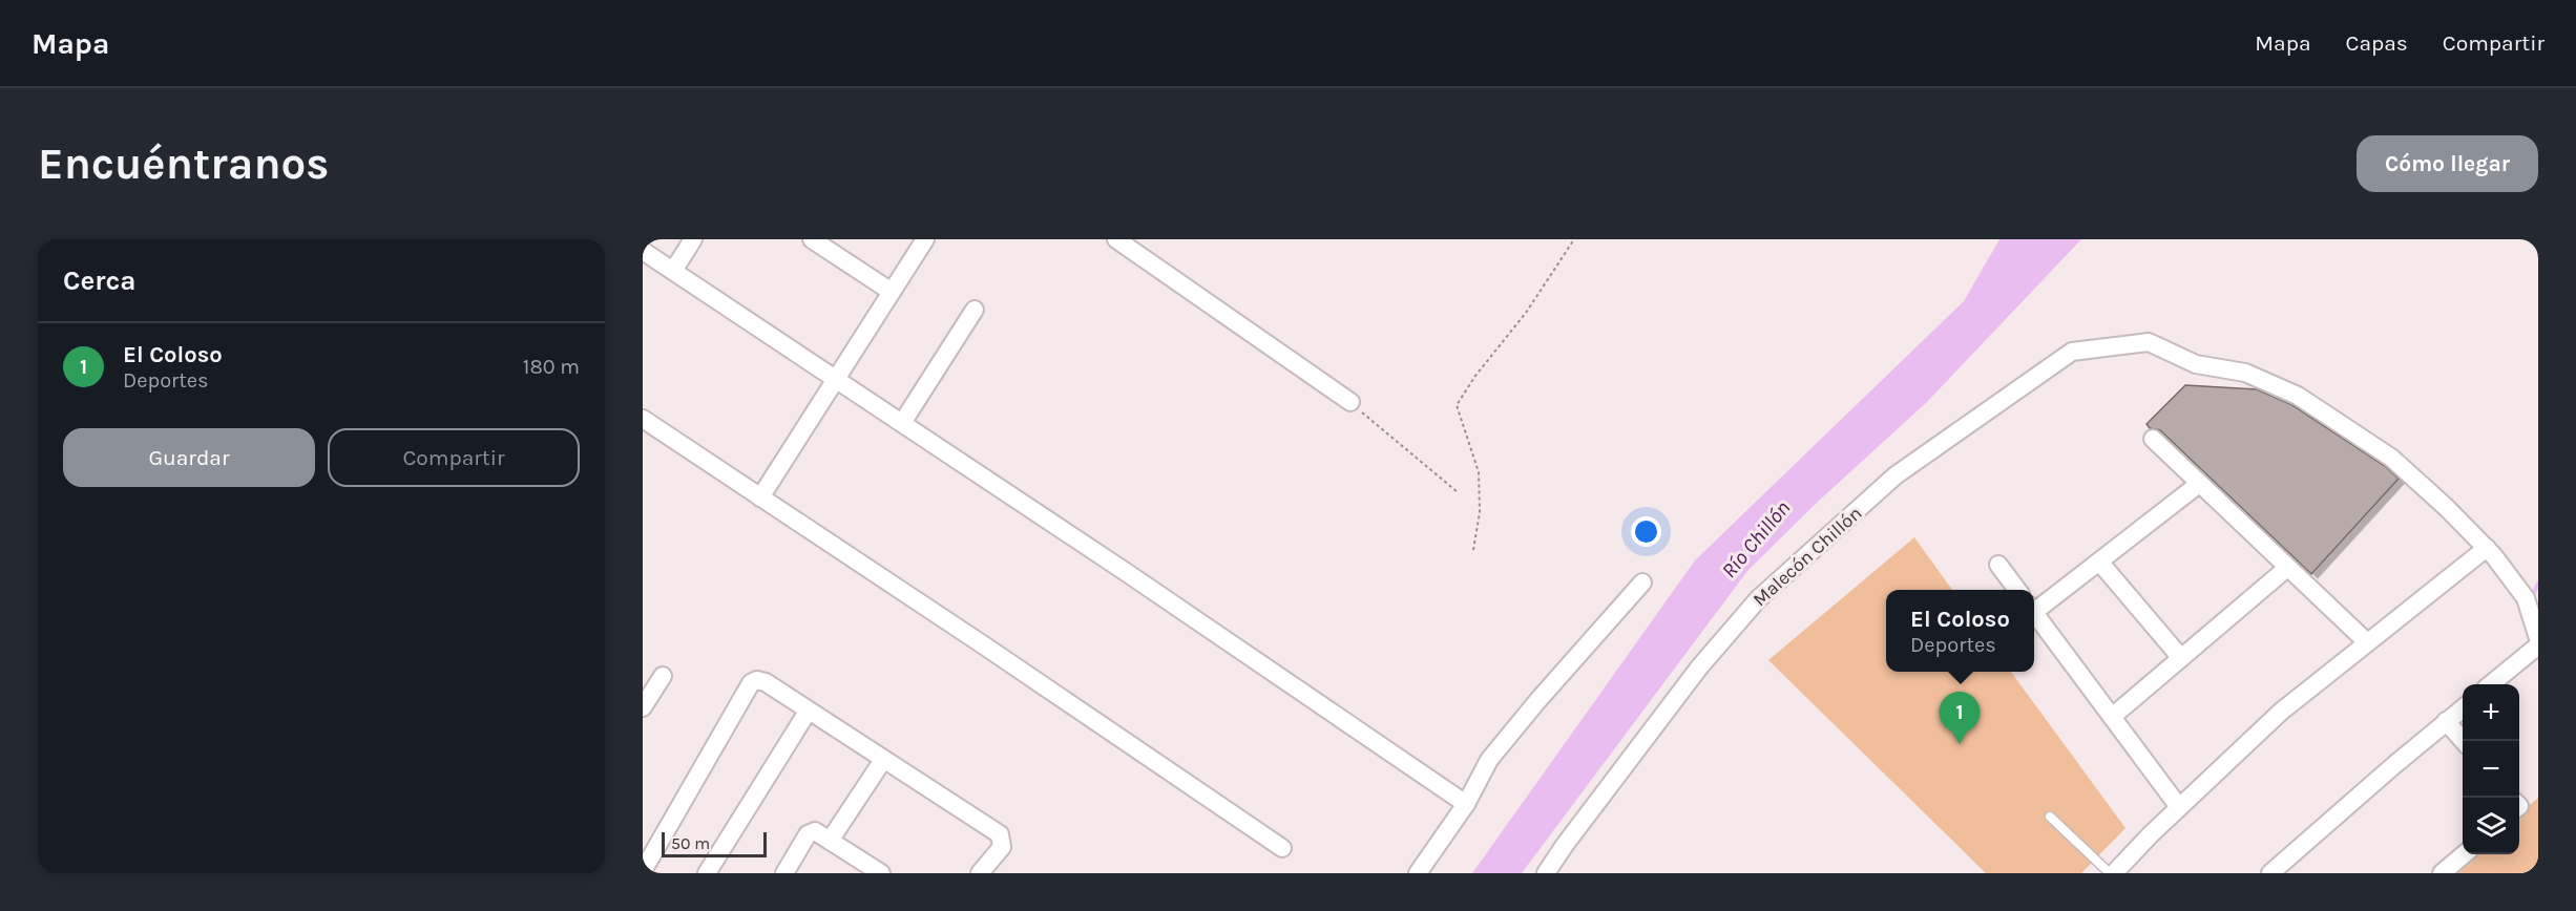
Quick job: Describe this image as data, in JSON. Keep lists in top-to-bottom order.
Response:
{
  "streets": {
    "street": ["Malecón Chillón"]
  },
  "water": ["Río Chillón"],
  "scale_bar": "50 m",
  "page": {
    "header": "Mapa",
    "nav": ["Mapa", "Capas", "Compartir"],
    "buttons": [
      "Cómo llegar",
      ["Guardar", "Compartir"]
    ],
    "title": "Encuéntranos",
    "heading": "Cerca",
    "list": [
      {
        "mark": "1",
        "name": "El Coloso",
        "note": "Deportes",
        "value": "180 m"
      }
    ],
    "popup": ["El Coloso", "Deportes"],
    "map_buttons": ["+", "−"],
    "pins": "1",
    "scale": "50 m"
  }
}
